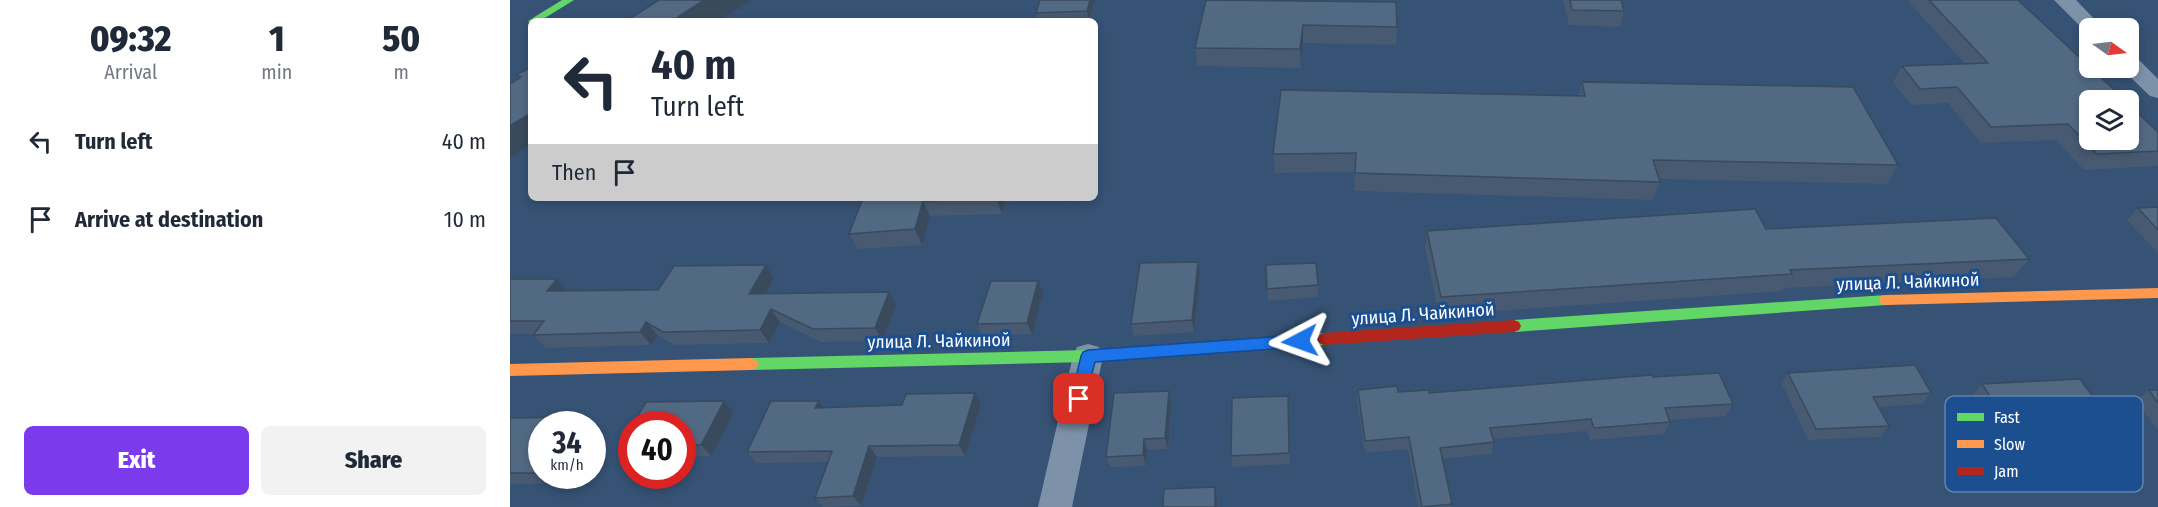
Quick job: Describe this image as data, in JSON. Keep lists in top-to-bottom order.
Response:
{
  "streets": {
    "street": ["улица Л. Чайкиной"]
  },
  "legend": ["Fast", "Slow", "Jam"],
  "north": "right",
  "page": {
    "eta": [
      "09:32",
      "Arrival",
      "1",
      "min",
      "50",
      "m"
    ],
    "turn": ["40 m", "Turn left"],
    "list": [
      {
        "name": "Turn left",
        "value": "40 m"
      },
      {
        "name": "Arrive at destination",
        "value": "10 m"
      }
    ],
    "then": "Then",
    "speed": "34 km/h",
    "limit": "40",
    "buttons": ["Exit", "Share"]
  }
}
